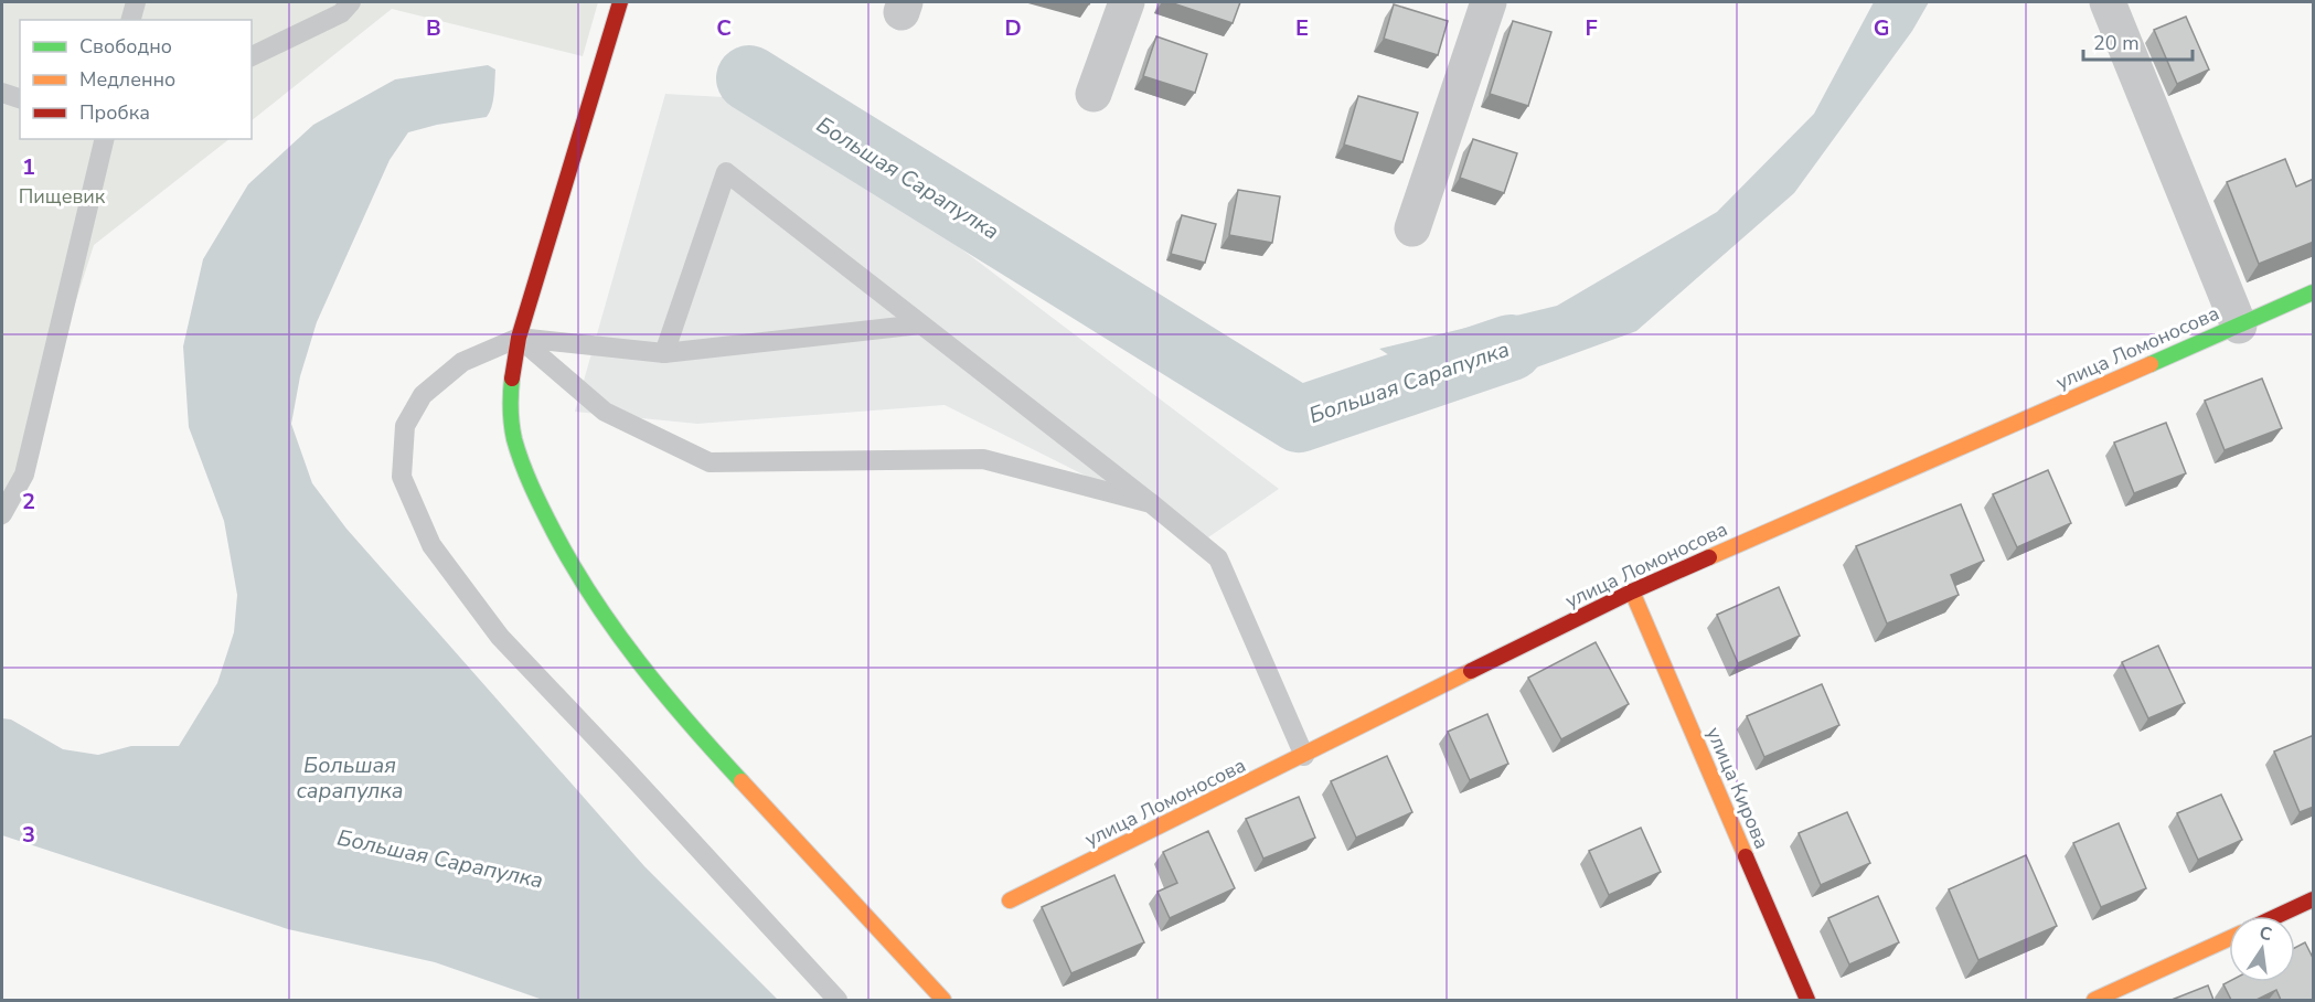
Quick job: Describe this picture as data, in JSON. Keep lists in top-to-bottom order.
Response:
{
  "streets": {
    "street": ["улица Ломоносова", "улица Кирова"]
  },
  "crossings": [
    ["улица Ломоносова", "улица Кирова"]
  ],
  "water": ["Большая Сарапулка", "Большая сарапулка"],
  "parks": ["Пищевик"],
  "legend": ["Свободно", "Медленно", "Пробка"],
  "scale_bar": "20 m",
  "north": "top",
  "grid": {
    "columns": [
      "B",
      "C",
      "D",
      "E",
      "F",
      "G"
    ],
    "rows": ["1", "2", "3"]
  }
}
